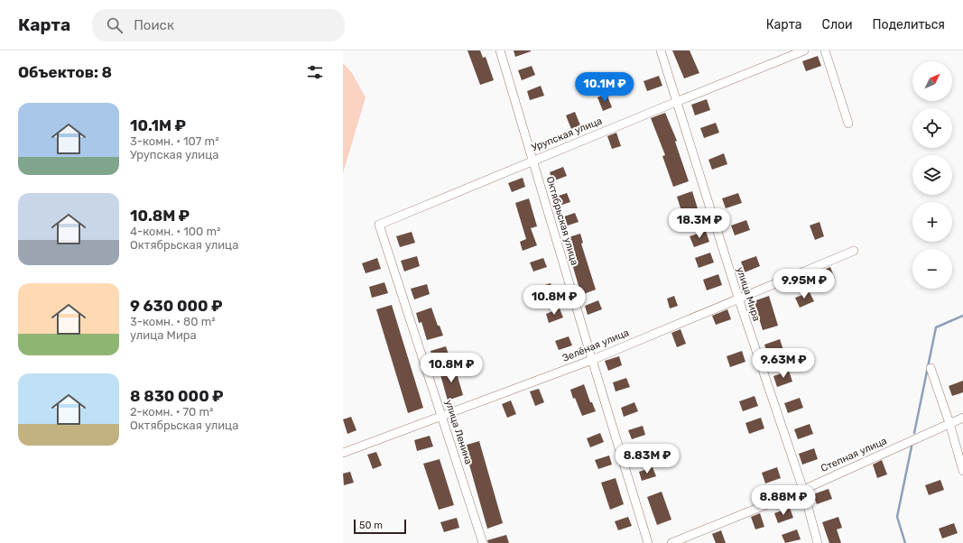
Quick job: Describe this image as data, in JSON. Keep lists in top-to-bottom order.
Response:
{
  "streets": {
    "street": [
      "Урупская улица",
      "Октябрьская улица",
      "улица Мира",
      "Зелёная улица",
      "улица Ленина",
      "Степная улица"
    ]
  },
  "crossings": [
    ["Урупская улица", "Октябрьская улица"],
    ["Урупская улица", "улица Мира"],
    ["Урупская улица", "улица Ленина"],
    ["Октябрьская улица", "Зелёная улица"],
    ["улица Мира", "Зелёная улица"],
    ["улица Мира", "Степная улица"],
    ["Зелёная улица", "улица Ленина"]
  ],
  "scale_bar": "50 m",
  "north": "top right",
  "page": {
    "header": "Карта",
    "search": "Поиск",
    "nav": ["Карта", "Слои", "Поделиться"],
    "heading": "Объектов: 8",
    "map_buttons": ["+", "−"],
    "price": [
      "10.1M ₽",
      "18.3M ₽",
      "9.95M ₽",
      "10.8M ₽",
      "9.63M ₽",
      "10.8M ₽",
      "8.83M ₽",
      "8.88M ₽"
    ],
    "list": [
      {
        "name": "10.1M ₽",
        "note": "3-комн. · 107 m² · Урупская улица"
      },
      {
        "name": "10.8M ₽",
        "note": "4-комн. · 100 m² · Октябрьская улица"
      },
      {
        "name": "9 630 000 ₽",
        "note": "3-комн. · 80 m² · улица Мира"
      },
      {
        "name": "8 830 000 ₽",
        "note": "2-комн. · 70 m² · Октябрьская улица"
      }
    ],
    "scale": "50 m"
  }
}
